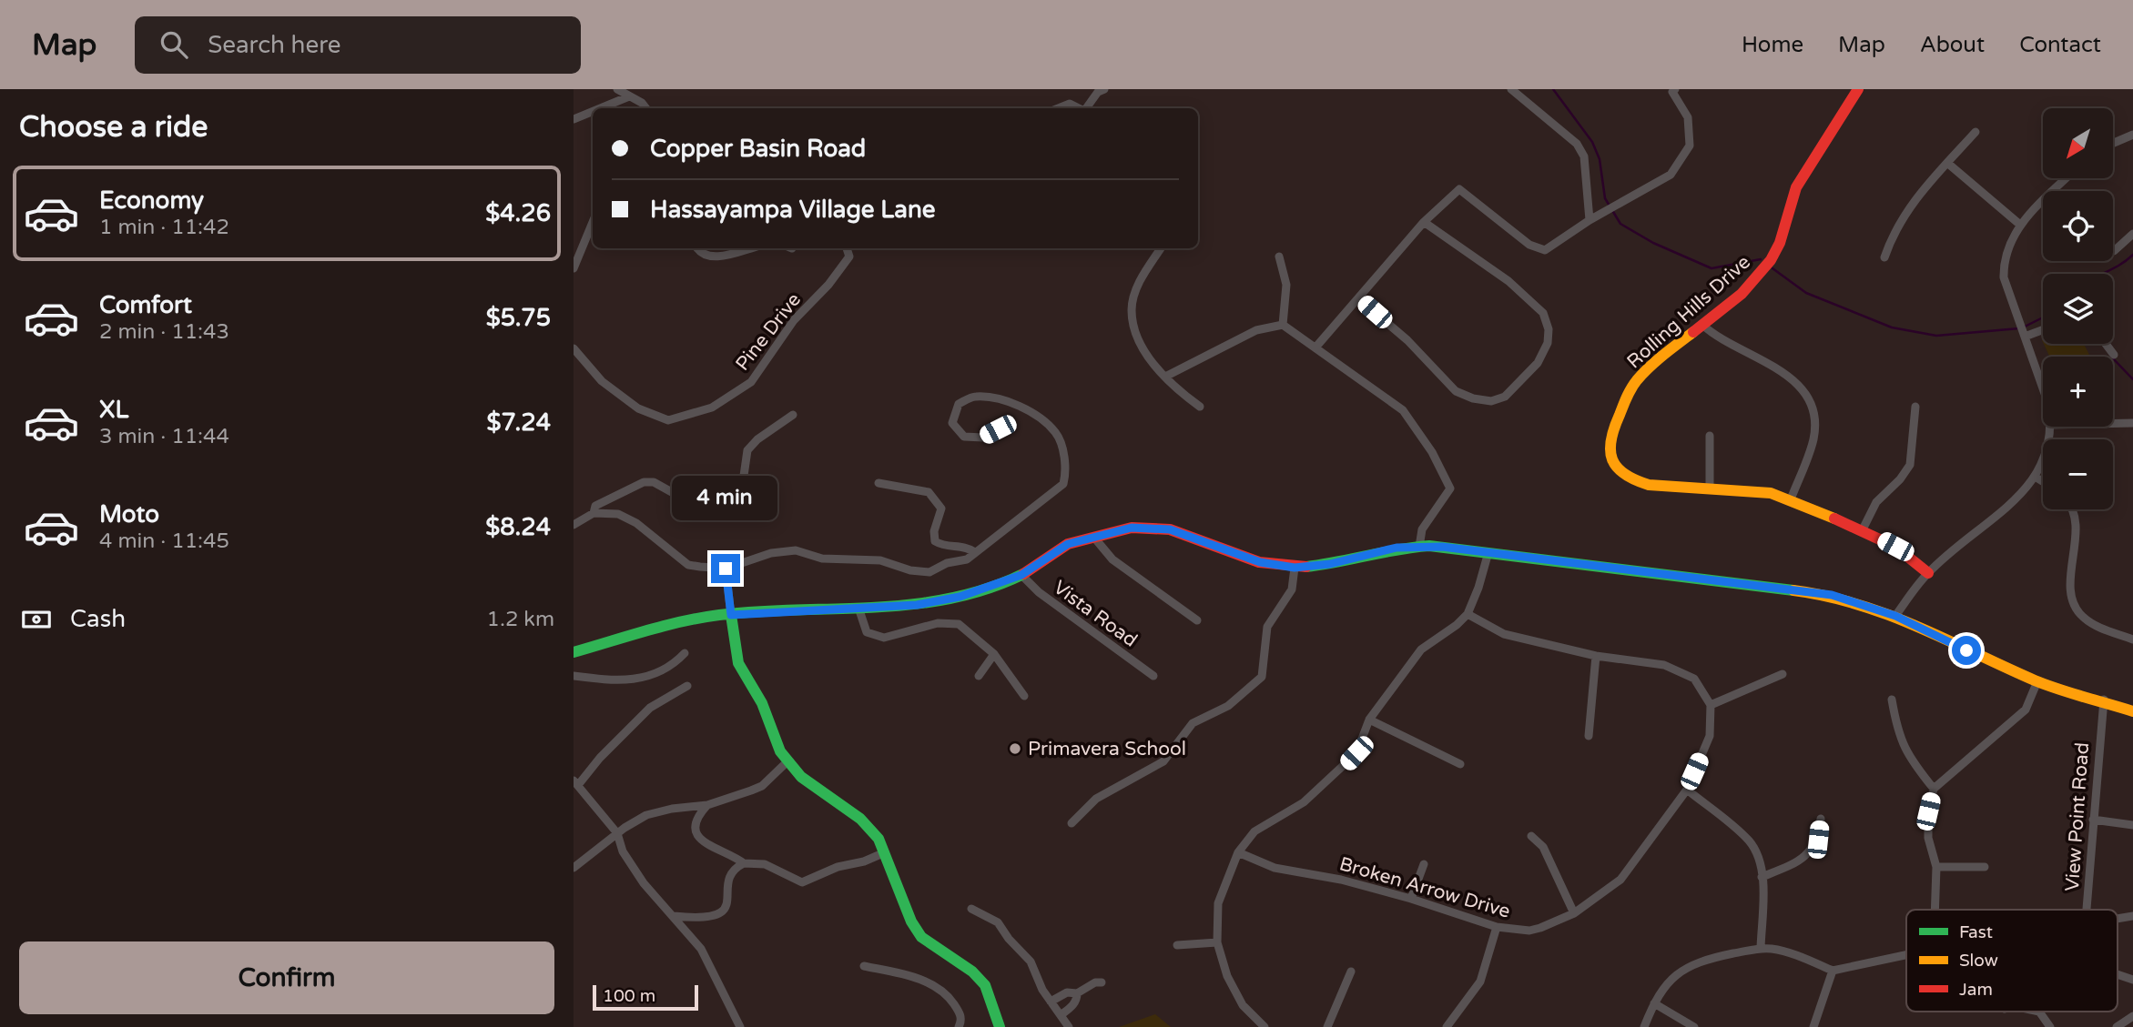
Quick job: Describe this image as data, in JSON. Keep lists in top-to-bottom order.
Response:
{
  "streets": {
    "street": [
      "Rolling Hills Drive",
      "Pine Drive",
      "Vista Road",
      "View Point Road",
      "Broken Arrow Drive"
    ]
  },
  "places": ["Primavera School"],
  "legend": ["Fast", "Slow", "Jam"],
  "scale_bar": "100 m",
  "north": "bottom left",
  "page": {
    "header": "Map",
    "search": "Search here",
    "nav": [
      "Home",
      "Map",
      "About",
      "Contact"
    ],
    "heading": "Choose a ride",
    "map_buttons": ["+", "−"],
    "banner": ["Copper Basin Road", "Hassayampa Village Lane"],
    "list": [
      {
        "name": "Economy",
        "note": "1 min · 11:42",
        "value": "$4.26"
      },
      {
        "name": "Comfort",
        "note": "2 min · 11:43",
        "value": "$5.75"
      },
      {
        "name": "XL",
        "note": "3 min · 11:44",
        "value": "$7.24"
      },
      {
        "name": "Moto",
        "note": "4 min · 11:45",
        "value": "$8.24"
      }
    ],
    "bubble": "4 min",
    "pay": ["Cash", "1.2 km"],
    "buttons": "Confirm",
    "scale": "100 m"
  }
}
